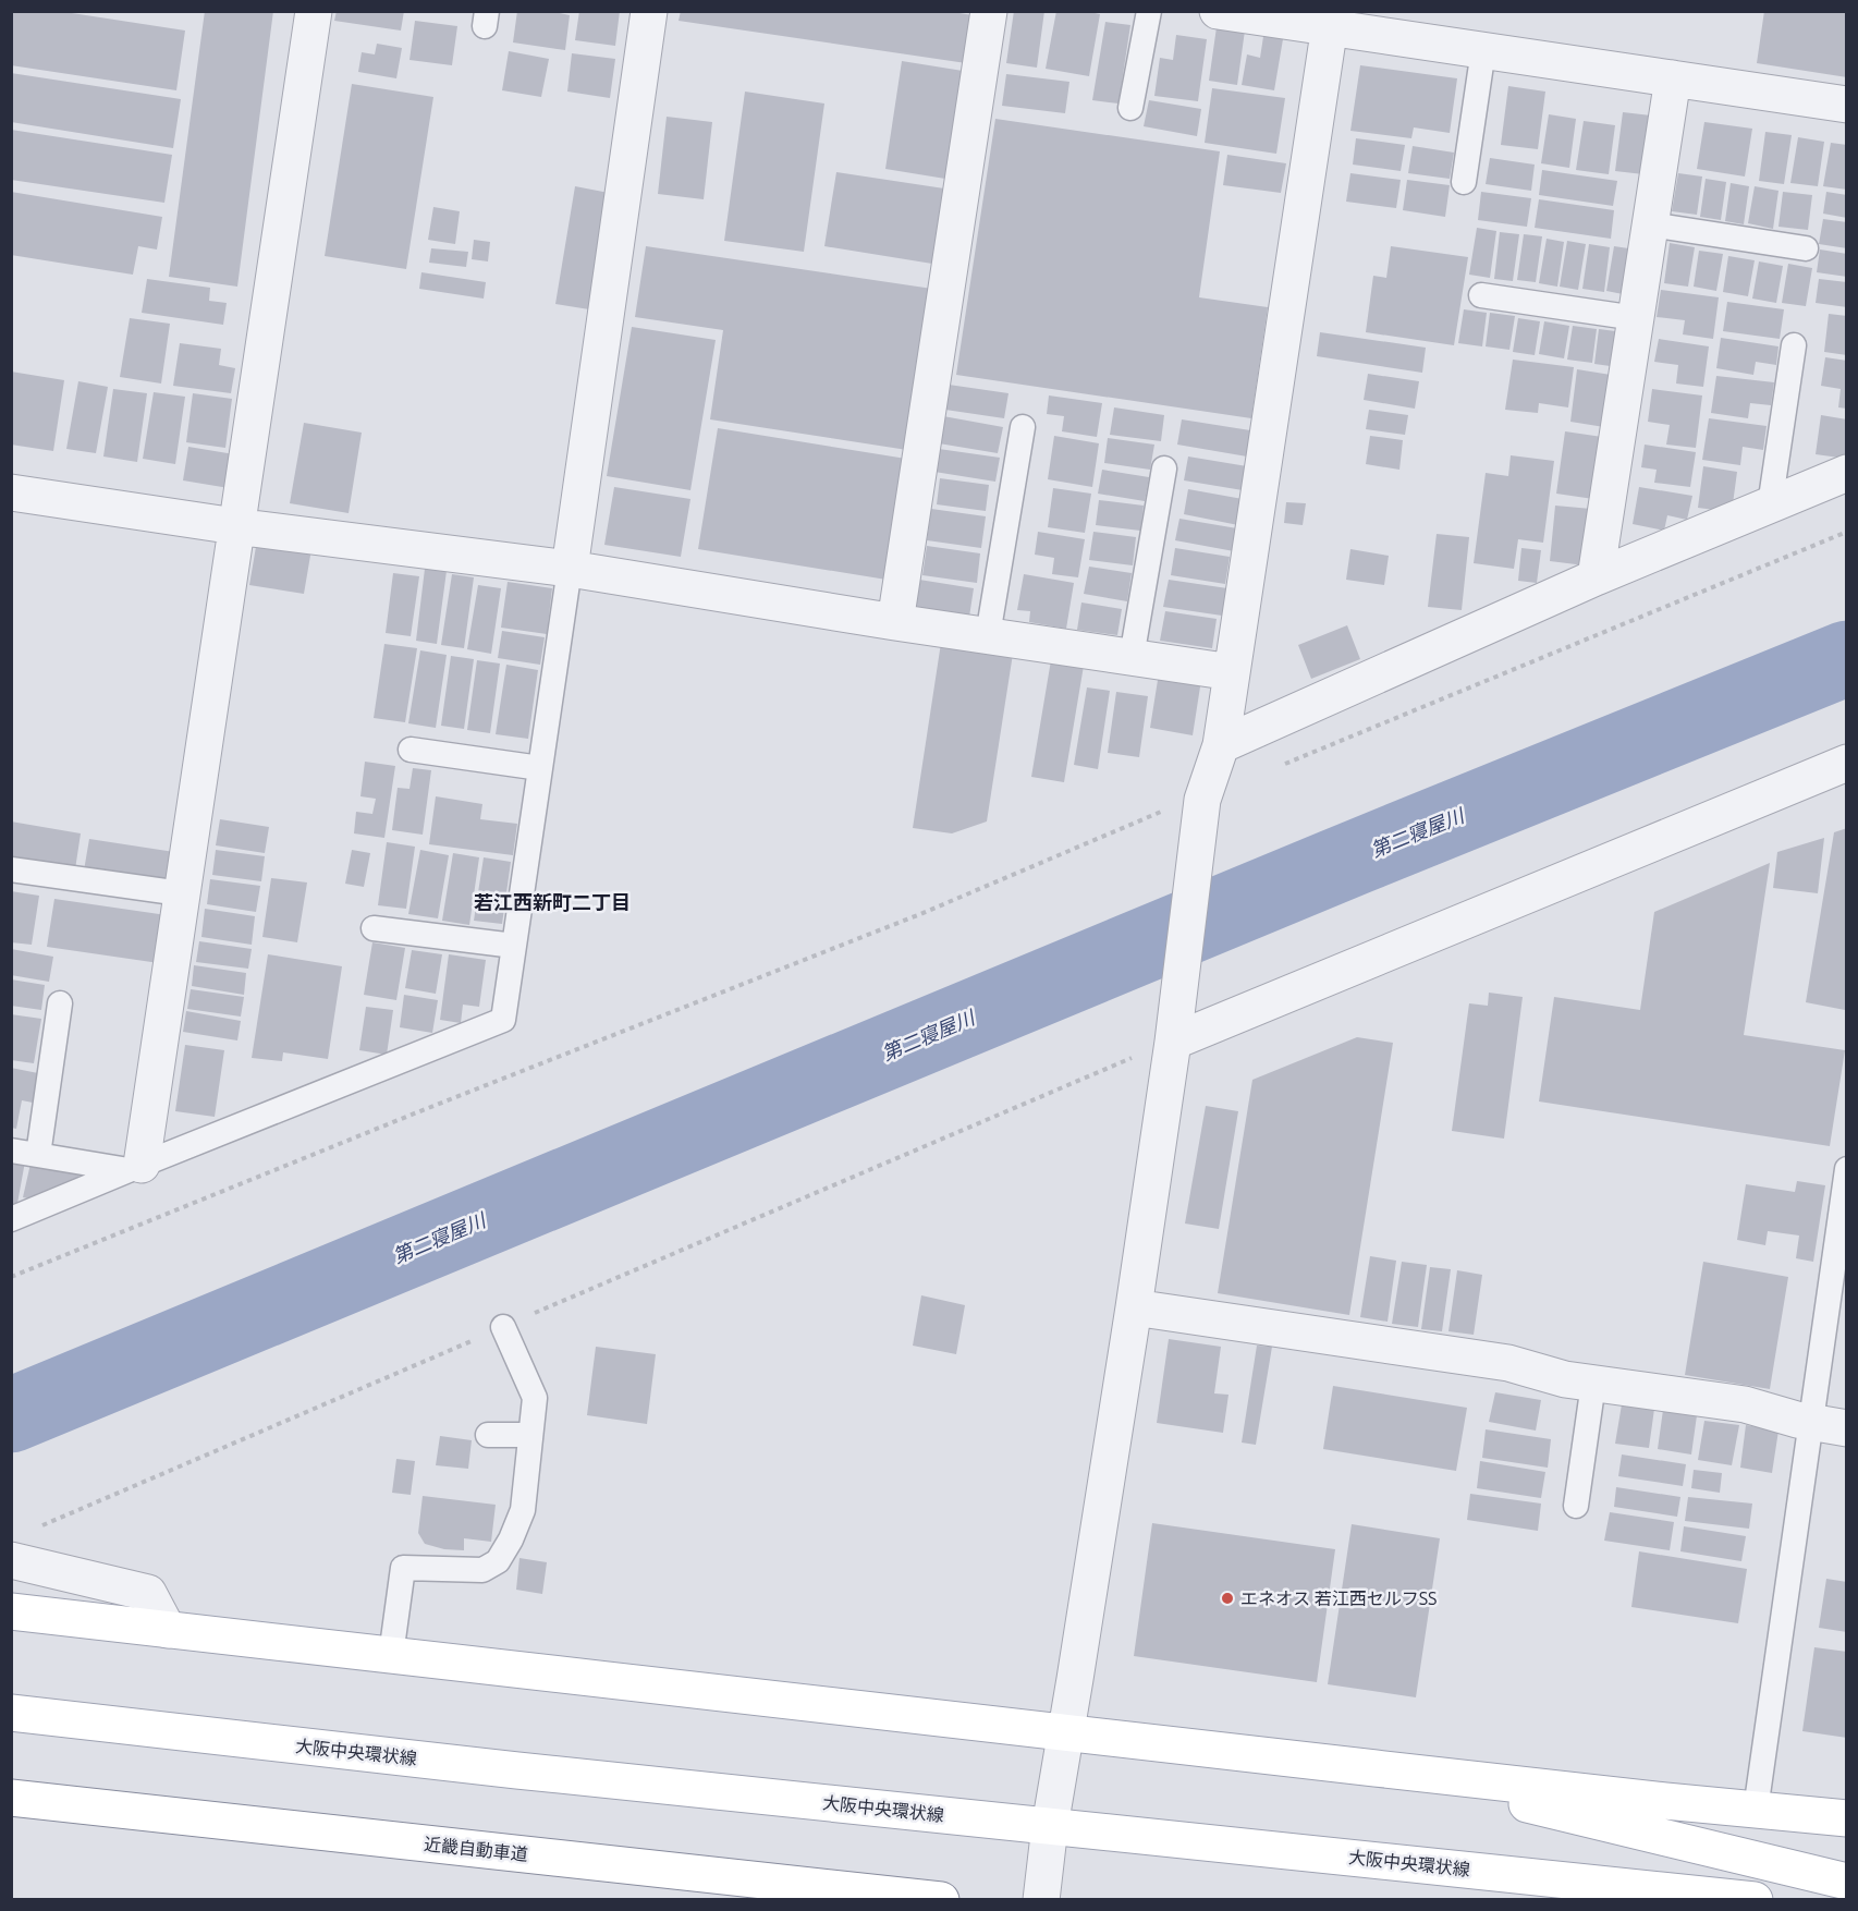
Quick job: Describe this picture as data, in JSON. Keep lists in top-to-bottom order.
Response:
{
  "streets": {
    "main road": ["大阪中央環状線", "近畿自動車道"]
  },
  "districts": ["若江西新町二丁目"],
  "water": ["第二寝屋川"],
  "places": ["エネオス 若江西セルフSS"]
}
